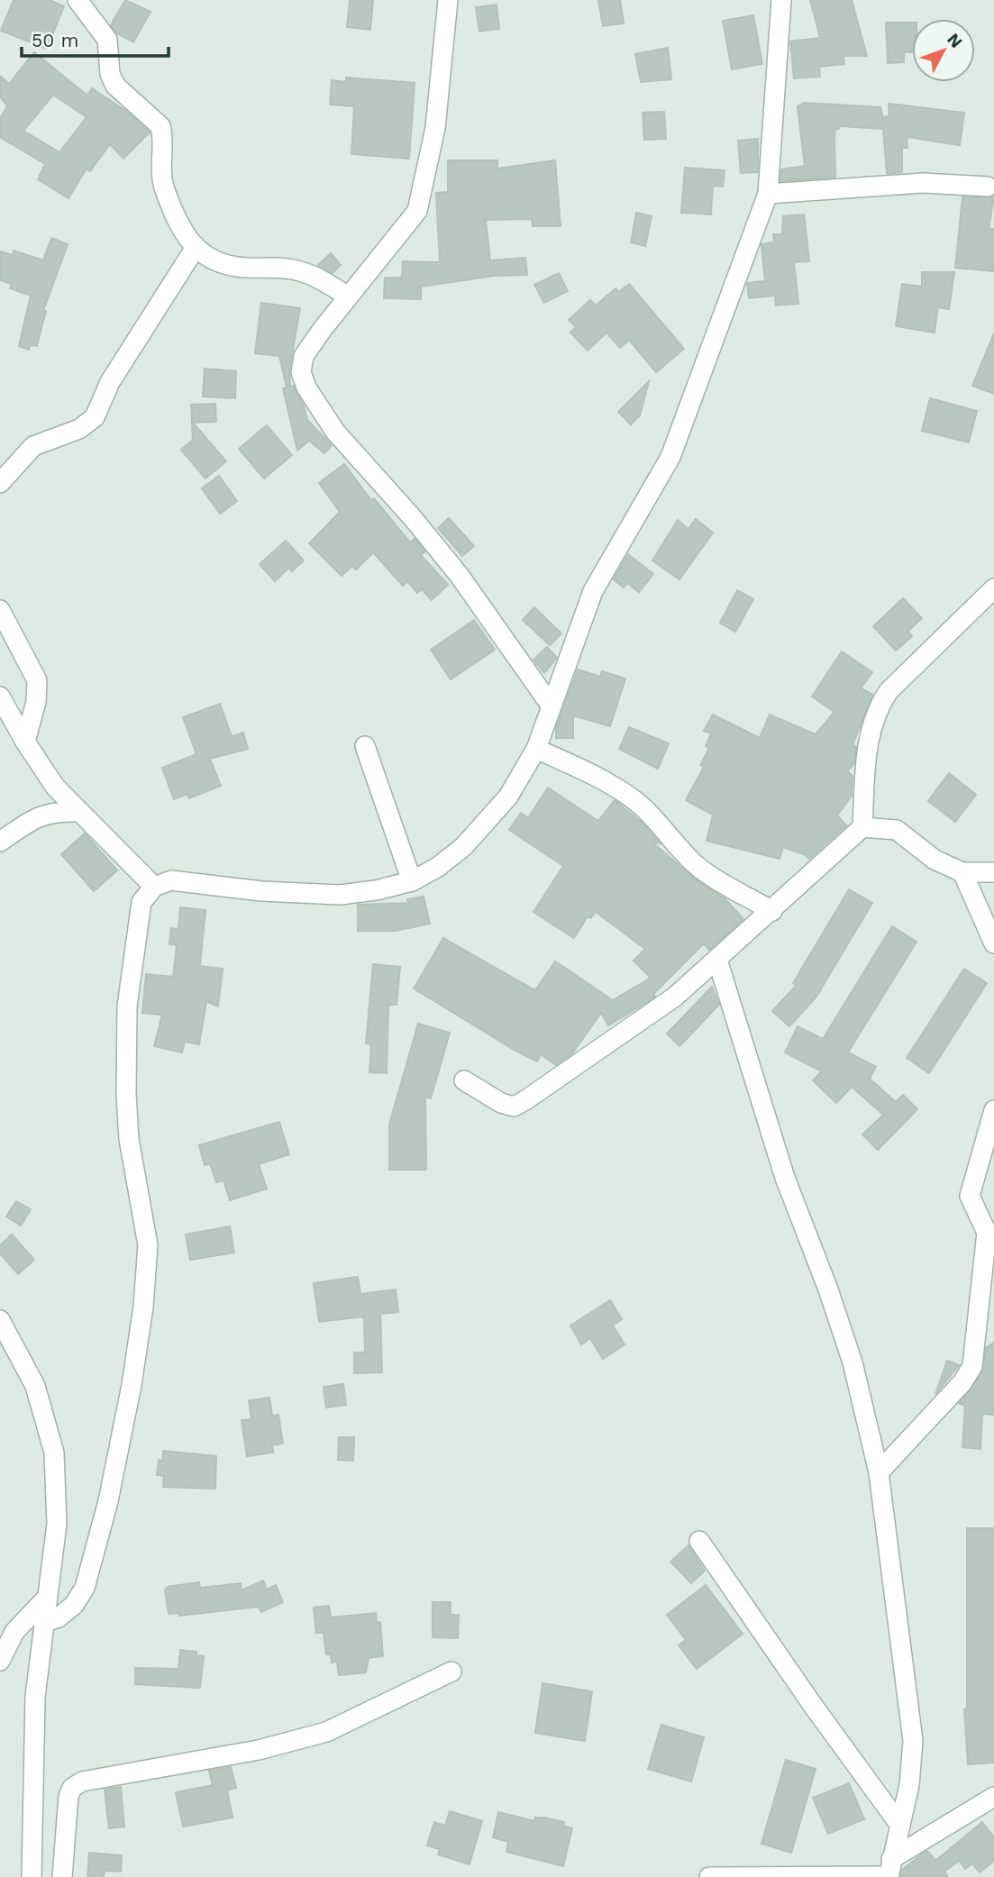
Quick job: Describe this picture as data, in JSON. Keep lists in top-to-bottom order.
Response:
{
  "scale_bar": "50 m",
  "north": "top right"
}
